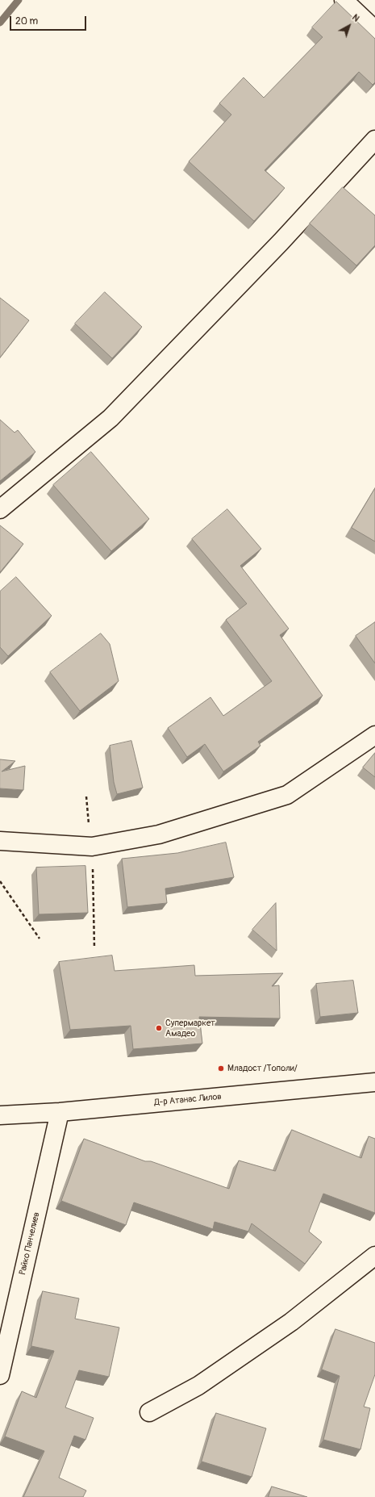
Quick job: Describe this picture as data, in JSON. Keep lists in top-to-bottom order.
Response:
{
  "streets": {
    "street": ["Д-р Атанас Лилов", "Райко Панчелиев"]
  },
  "crossings": [
    ["Д-р Атанас Лилов", "Райко Панчелиев"]
  ],
  "places": ["Супермаркет Амадео", "Младост /Тополи/"],
  "scale_bar": "20 m",
  "north": "top right"
}
